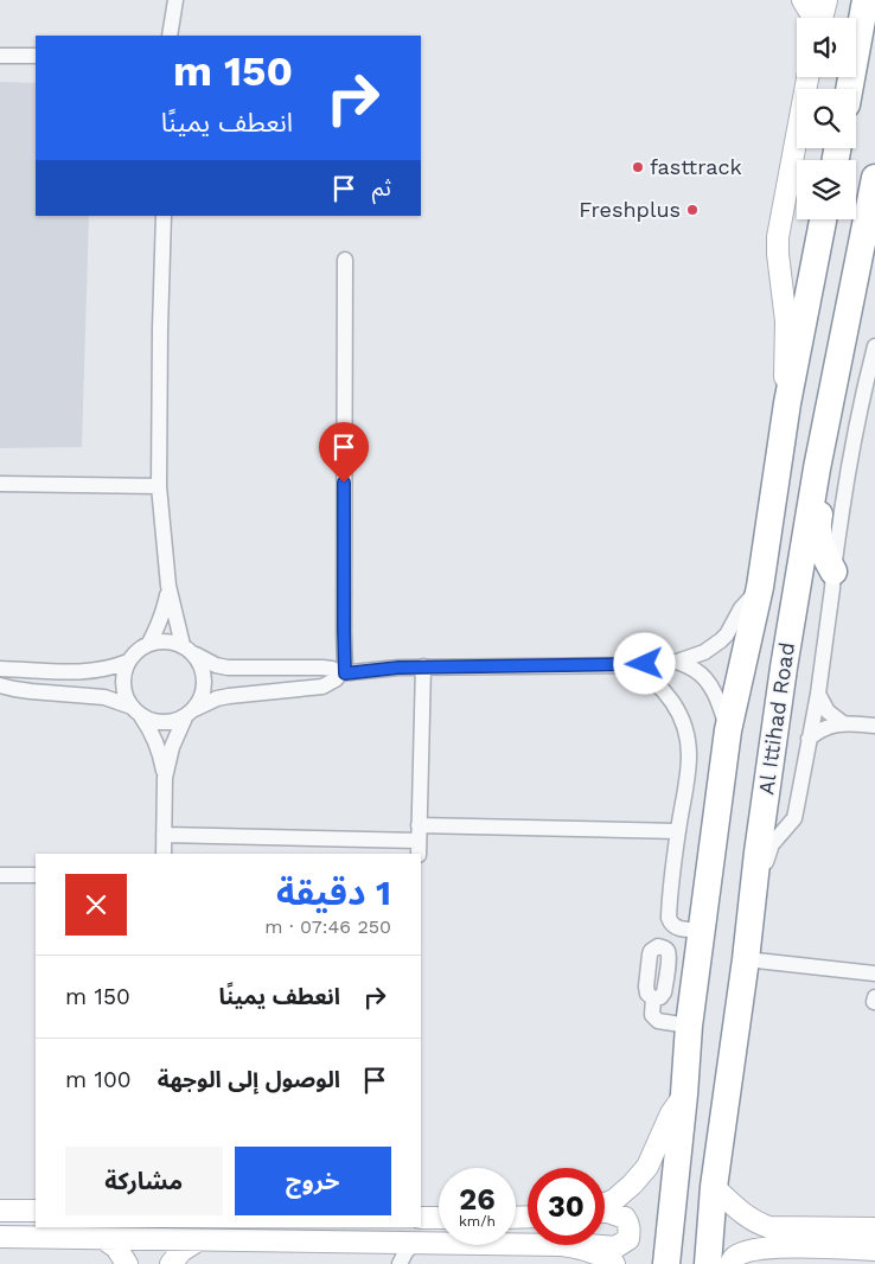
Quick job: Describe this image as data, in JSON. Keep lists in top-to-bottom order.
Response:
{
  "streets": {
    "highway": ["Al Ittihad Road"]
  },
  "places": ["fasttrack", "Freshplus"],
  "page": {
    "turn": ["150 m", "انعطف يمينًا"],
    "then": "ثم",
    "heading": ["1 دقيقة", "250 m · 07:46"],
    "list": [
      {
        "name": "انعطف يمينًا",
        "value": "150 m"
      },
      {
        "name": "الوصول إلى الوجهة",
        "value": "100 m"
      }
    ],
    "buttons": ["خروج", "مشاركة"],
    "speed": "26 km/h",
    "limit": "30"
  }
}
